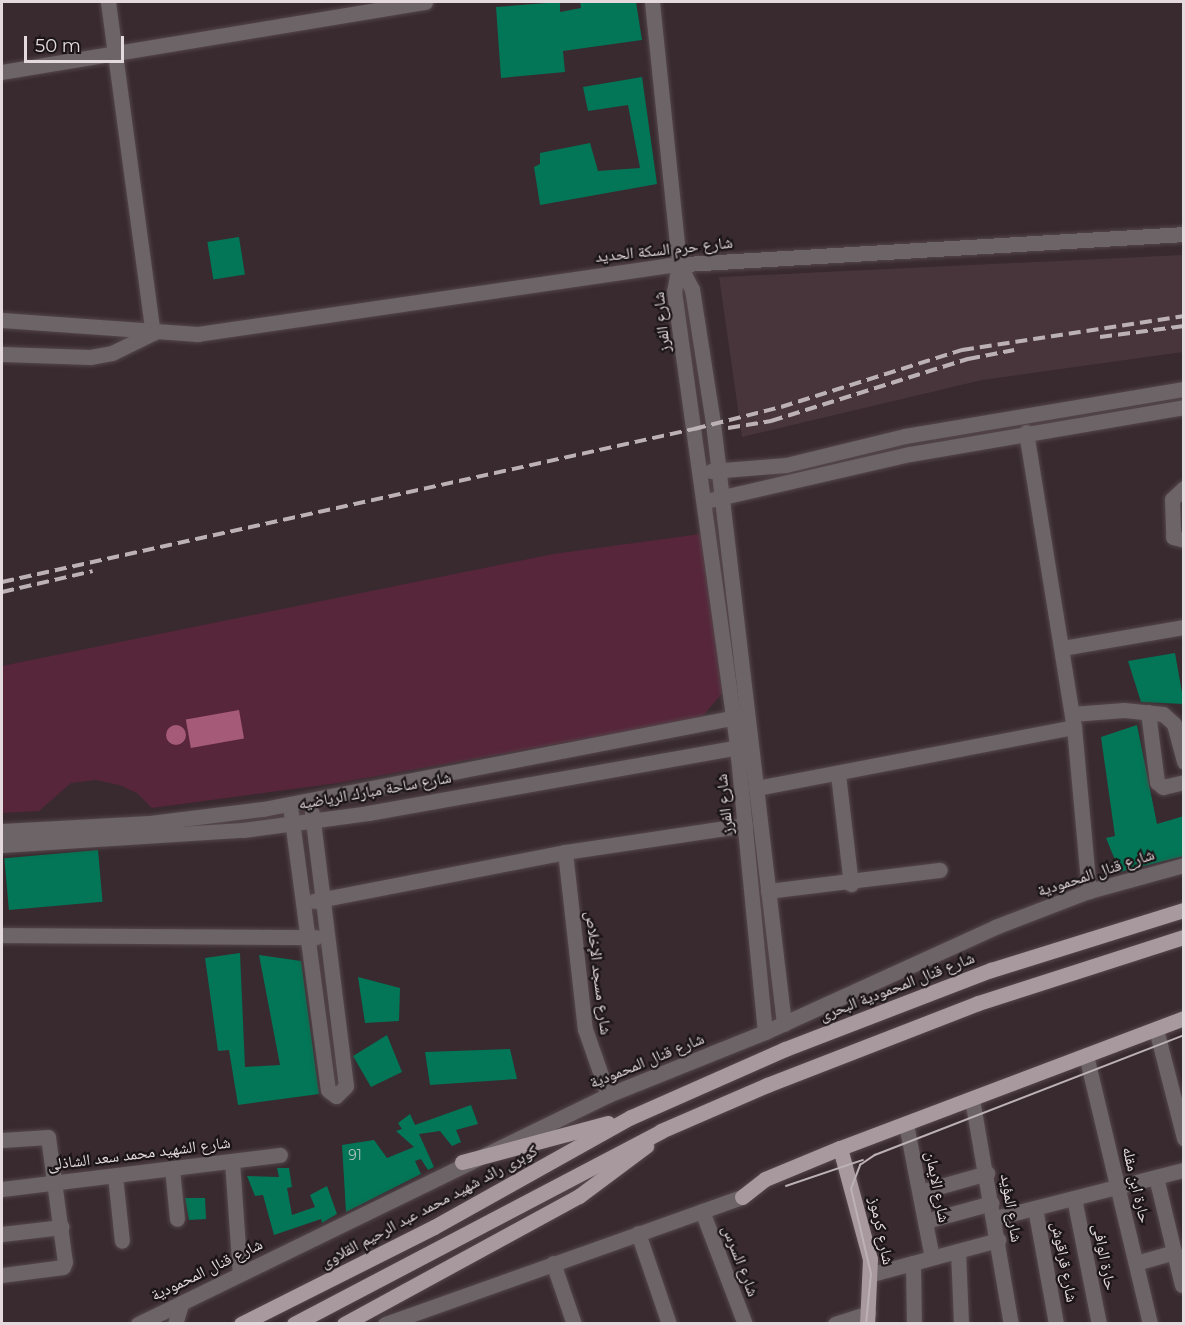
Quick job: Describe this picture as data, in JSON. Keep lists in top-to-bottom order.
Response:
{
  "streets": {
    "main road": ["شارع قنال المحمودية البحرى", "كوبرى رائد شهيد محمد عبد الرحيم القلاوى", "شارع كرموز"],
    "street": [
      "شارع حرم السكة الحديد",
      "شارع الفرز",
      "شارع ساحة مبارك الرياضيه",
      "شارع قنال المحمودية",
      "شارع مسجد الإخلاص",
      "شارع الشهيد محمد سعد الشاذلى",
      "حارة ابن مقله",
      "شارع الايمان",
      "شارع المؤيد",
      "حارة الوافى",
      "شارع السرس",
      "شارع قراقوش"
    ]
  },
  "crossings": [
    ["شارع حرم السكة الحديد", "شارع الفرز"],
    ["شارع الفرز", "شارع ساحة مبارك الرياضيه"],
    ["شارع الفرز", "شارع قنال المحمودية"],
    ["شارع قنال المحمودية", "شارع مسجد الإخلاص"],
    ["شارع قنال المحمودية البحرى", "كوبرى رائد شهيد محمد عبد الرحيم القلاوى"]
  ],
  "house_numbers": ["91"],
  "scale_bar": "50 m"
}
